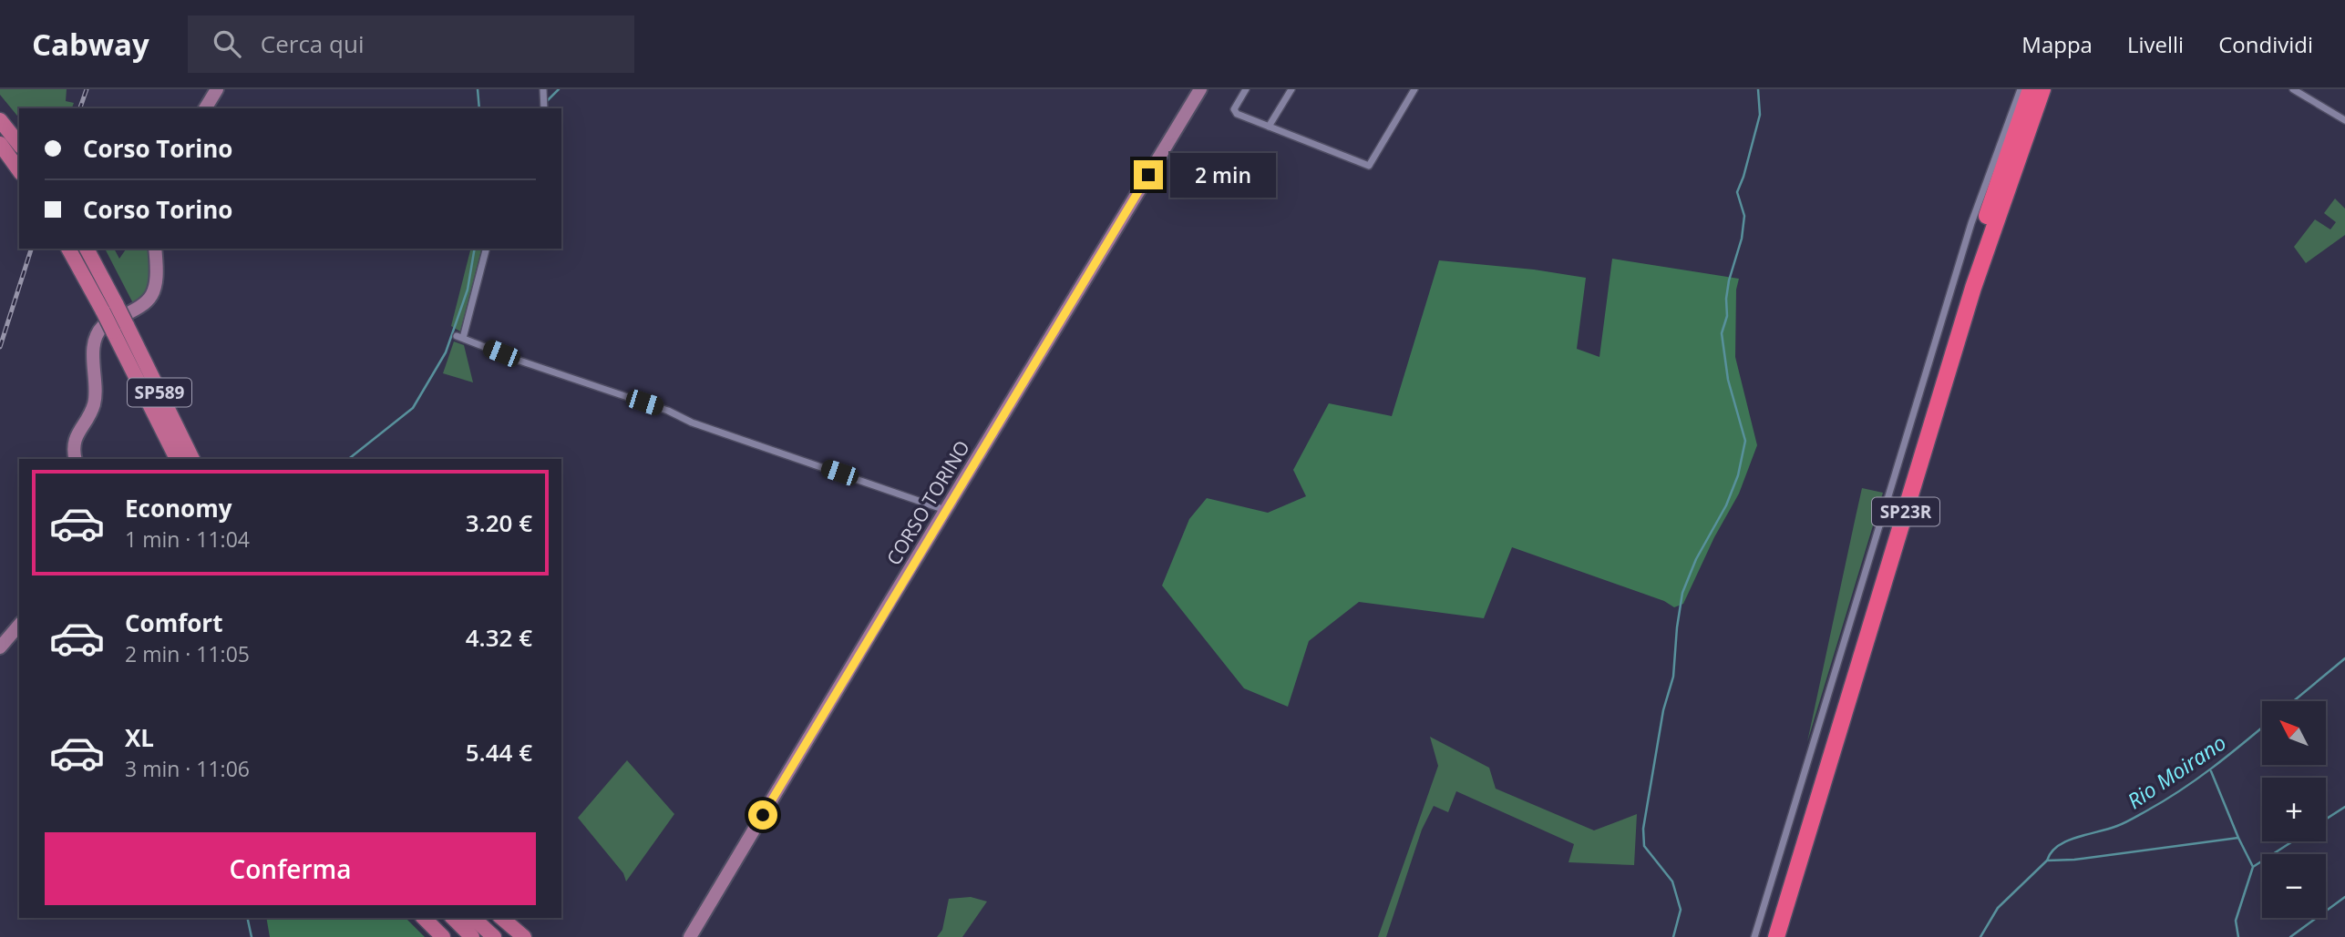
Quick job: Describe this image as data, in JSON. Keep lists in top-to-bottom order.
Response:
{
  "streets": {
    "highway": ["SP23R"],
    "main road": ["SP589", "CORSO TORINO"]
  },
  "water": ["Rio Moirano"],
  "north": "top left",
  "page": {
    "header": "Cabway",
    "search": "Cerca qui",
    "nav": ["Mappa", "Livelli", "Condividi"],
    "banner": ["Corso Torino", "Corso Torino"],
    "bubble": "2 min",
    "list": [
      {
        "name": "Economy",
        "note": "1 min · 11:04",
        "value": "3.20 €"
      },
      {
        "name": "Comfort",
        "note": "2 min · 11:05",
        "value": "4.32 €"
      },
      {
        "name": "XL",
        "note": "3 min · 11:06",
        "value": "5.44 €"
      }
    ],
    "map_buttons": ["+", "−"],
    "buttons": "Conferma"
  }
}
